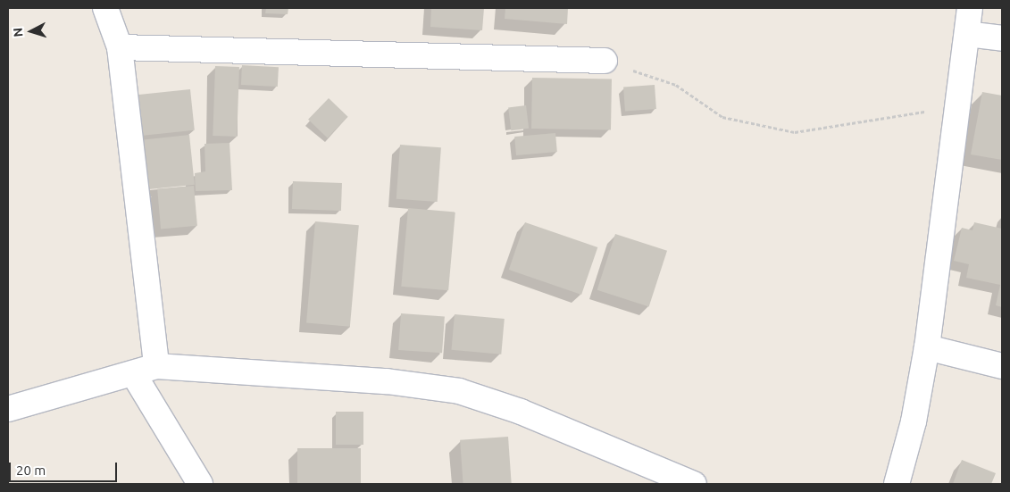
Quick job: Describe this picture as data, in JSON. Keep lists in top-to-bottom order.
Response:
{
  "scale_bar": "20 m",
  "north": "left"
}
